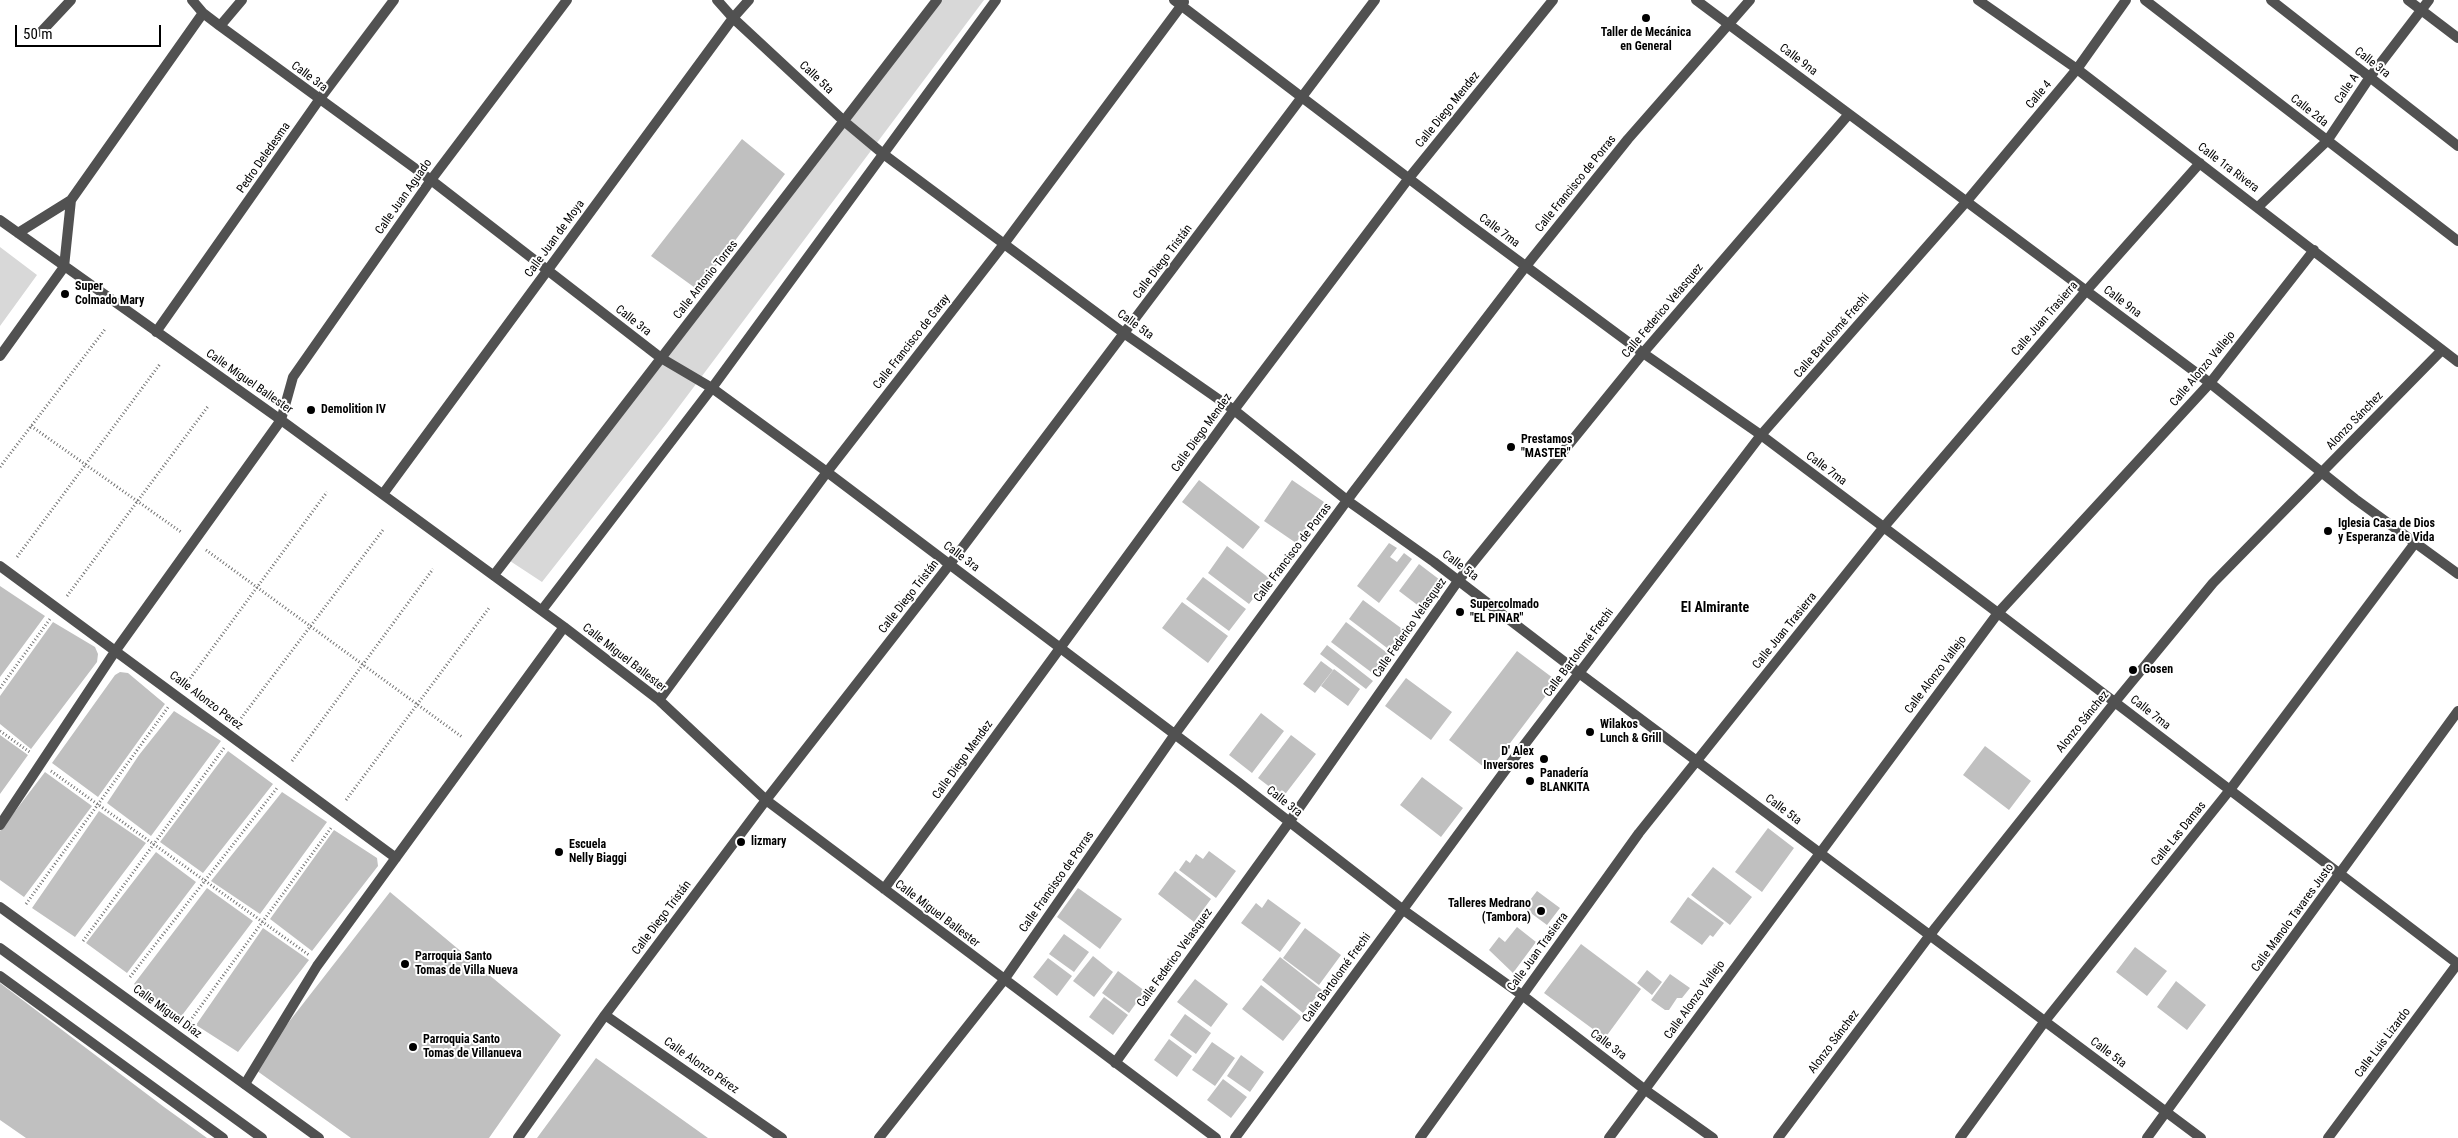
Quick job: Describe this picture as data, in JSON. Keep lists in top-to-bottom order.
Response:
{
  "streets": {
    "street": [
      "Calle 9na",
      "Calle 3ra",
      "Calle 5ta",
      "Calle A",
      "Calle 4",
      "Calle Diego Mendez",
      "Calle 2da",
      "Pedro Deledesma",
      "Calle 1ra Rivera",
      "Calle Francisco de Porras",
      "Calle Juan Aguado",
      "Calle 7ma",
      "Calle Juan de Moya",
      "Calle Diego Tristán",
      "Calle Antonio Torres",
      "Calle Federico Velasquez",
      "Calle Juan Trasierra",
      "Calle Bartolomé Frechi",
      "Calle Francisco de Garay",
      "Calle Alonzo Vallejo",
      "Calle Miguel Ballester",
      "Alonzo Sánchez",
      "Calle Alonzo Perez",
      "Calle Las Damas",
      "Calle Manolo Tavares Justo",
      "Calle Miguel Díaz",
      "Calle Luis Lizardo",
      "Calle Alonzo Pérez"
    ]
  },
  "crossings": [
    ["Calle 9na", "Calle 4"],
    ["Calle 9na", "Calle Francisco de Porras"],
    ["Calle 9na", "Calle Federico Velasquez"],
    ["Calle 9na", "Calle Juan Trasierra"],
    ["Calle 9na", "Calle Bartolomé Frechi"],
    ["Calle 9na", "Calle Alonzo Vallejo"],
    ["Calle 9na", "Alonzo Sánchez"],
    ["Calle 9na", "Calle Las Damas"],
    ["Calle 3ra", "Calle A"],
    ["Calle 3ra", "Calle Diego Mendez"],
    ["Calle 3ra", "Pedro Deledesma"],
    ["Calle 3ra", "Calle Francisco de Porras"],
    ["Calle 3ra", "Calle Juan Aguado"],
    ["Calle 3ra", "Calle Juan de Moya"],
    ["Calle 3ra", "Calle Diego Tristán"],
    ["Calle 3ra", "Calle Antonio Torres"],
    ["Calle 3ra", "Calle Federico Velasquez"],
    ["Calle 3ra", "Calle Juan Trasierra"],
    ["Calle 3ra", "Calle Bartolomé Frechi"],
    ["Calle 3ra", "Calle Francisco de Garay"],
    ["Calle 3ra", "Calle Alonzo Vallejo"],
    ["Calle 5ta", "Calle Diego Mendez"],
    ["Calle 5ta", "Calle Francisco de Porras"],
    ["Calle 5ta", "Calle Juan de Moya"],
    ["Calle 5ta", "Calle Diego Tristán"],
    ["Calle 5ta", "Calle Antonio Torres"],
    ["Calle 5ta", "Calle Federico Velasquez"],
    ["Calle 5ta", "Calle Juan Trasierra"],
    ["Calle 5ta", "Calle Bartolomé Frechi"],
    ["Calle 5ta", "Calle Francisco de Garay"],
    ["Calle 5ta", "Calle Alonzo Vallejo"],
    ["Calle 5ta", "Alonzo Sánchez"],
    ["Calle 5ta", "Calle Las Damas"],
    ["Calle 5ta", "Calle Manolo Tavares Justo"],
    ["Calle A", "Calle 2da"],
    ["Calle A", "Calle 1ra Rivera"],
    ["Calle 4", "Calle 1ra Rivera"],
    ["Calle 4", "Calle Bartolomé Frechi"],
    ["Calle Diego Mendez", "Calle 7ma"],
    ["Calle Diego Mendez", "Calle Miguel Ballester"],
    ["Pedro Deledesma", "Calle Miguel Ballester"],
    ["Calle 1ra Rivera", "Calle Juan Trasierra"],
    ["Calle 1ra Rivera", "Calle Alonzo Vallejo"],
    ["Calle 1ra Rivera", "Alonzo Sánchez"],
    ["Calle Francisco de Porras", "Calle 7ma"],
    ["Calle Francisco de Porras", "Calle Miguel Ballester"],
    ["Calle Juan Aguado", "Calle Miguel Ballester"],
    ["Calle 7ma", "Calle Diego Tristán"],
    ["Calle 7ma", "Calle Federico Velasquez"],
    ["Calle 7ma", "Calle Juan Trasierra"],
    ["Calle 7ma", "Calle Bartolomé Frechi"],
    ["Calle 7ma", "Calle Francisco de Garay"],
    ["Calle 7ma", "Calle Alonzo Vallejo"],
    ["Calle 7ma", "Alonzo Sánchez"],
    ["Calle 7ma", "Calle Las Damas"],
    ["Calle 7ma", "Calle Manolo Tavares Justo"],
    ["Calle 7ma", "Calle Luis Lizardo"],
    ["Calle Juan de Moya", "Calle Miguel Ballester"],
    ["Calle Diego Tristán", "Calle Miguel Ballester"],
    ["Calle Diego Tristán", "Calle Alonzo Pérez"],
    ["Calle Antonio Torres", "Calle Miguel Ballester"],
    ["Calle Federico Velasquez", "Calle Miguel Ballester"],
    ["Calle Francisco de Garay", "Calle Miguel Ballester"]
  ],
  "districts": ["El Almirante"],
  "places": [
    "Taller de Mecánica en General",
    "Super Colmado Mary",
    "Demolition IV",
    "Prestamos \"MASTER\"",
    "Iglesia Casa de Dios y Esperanza de Vida",
    "Supercolmado \"EL PINAR\"",
    "Gosen",
    "Wilakos Lunch & Grill",
    "D' Alex Inversores",
    "Panadería BLANKITA",
    "lizmary",
    "Escuela Nelly Biaggi",
    "Talleres Medrano (Tambora)",
    "Parroquia Santo Tomas de Villa Nueva",
    "Parroquia Santo Tomas de Villanueva"
  ],
  "scale_bar": "50 m"
}
